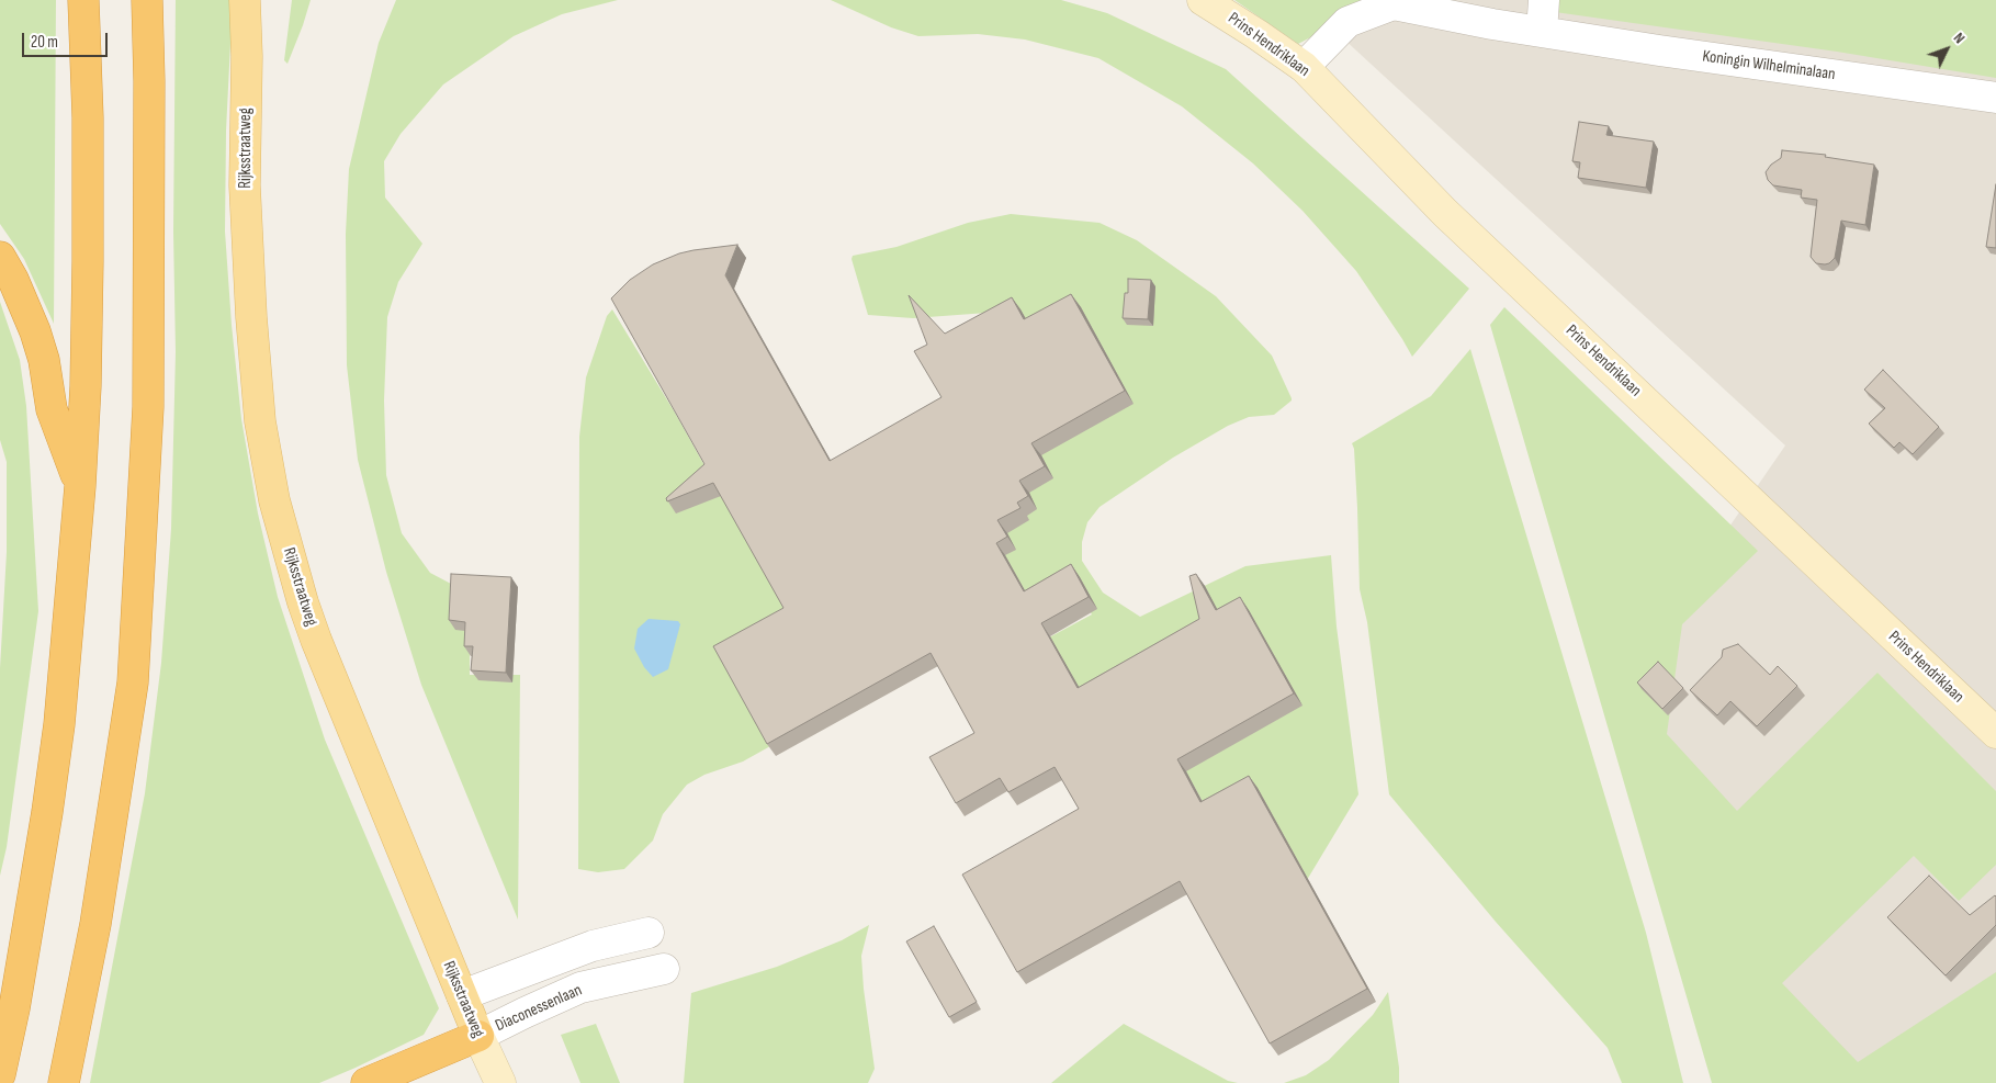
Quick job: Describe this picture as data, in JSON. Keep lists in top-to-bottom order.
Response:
{
  "streets": {
    "main road": ["Prins Hendriklaan", "Rijksstraatweg"],
    "street": ["Koningin Wilhelminalaan", "Diaconessenlaan"]
  },
  "crossings": [
    ["Prins Hendriklaan", "Koningin Wilhelminalaan"],
    ["Rijksstraatweg", "Diaconessenlaan"]
  ],
  "scale_bar": "20 m",
  "north": "top right"
}
